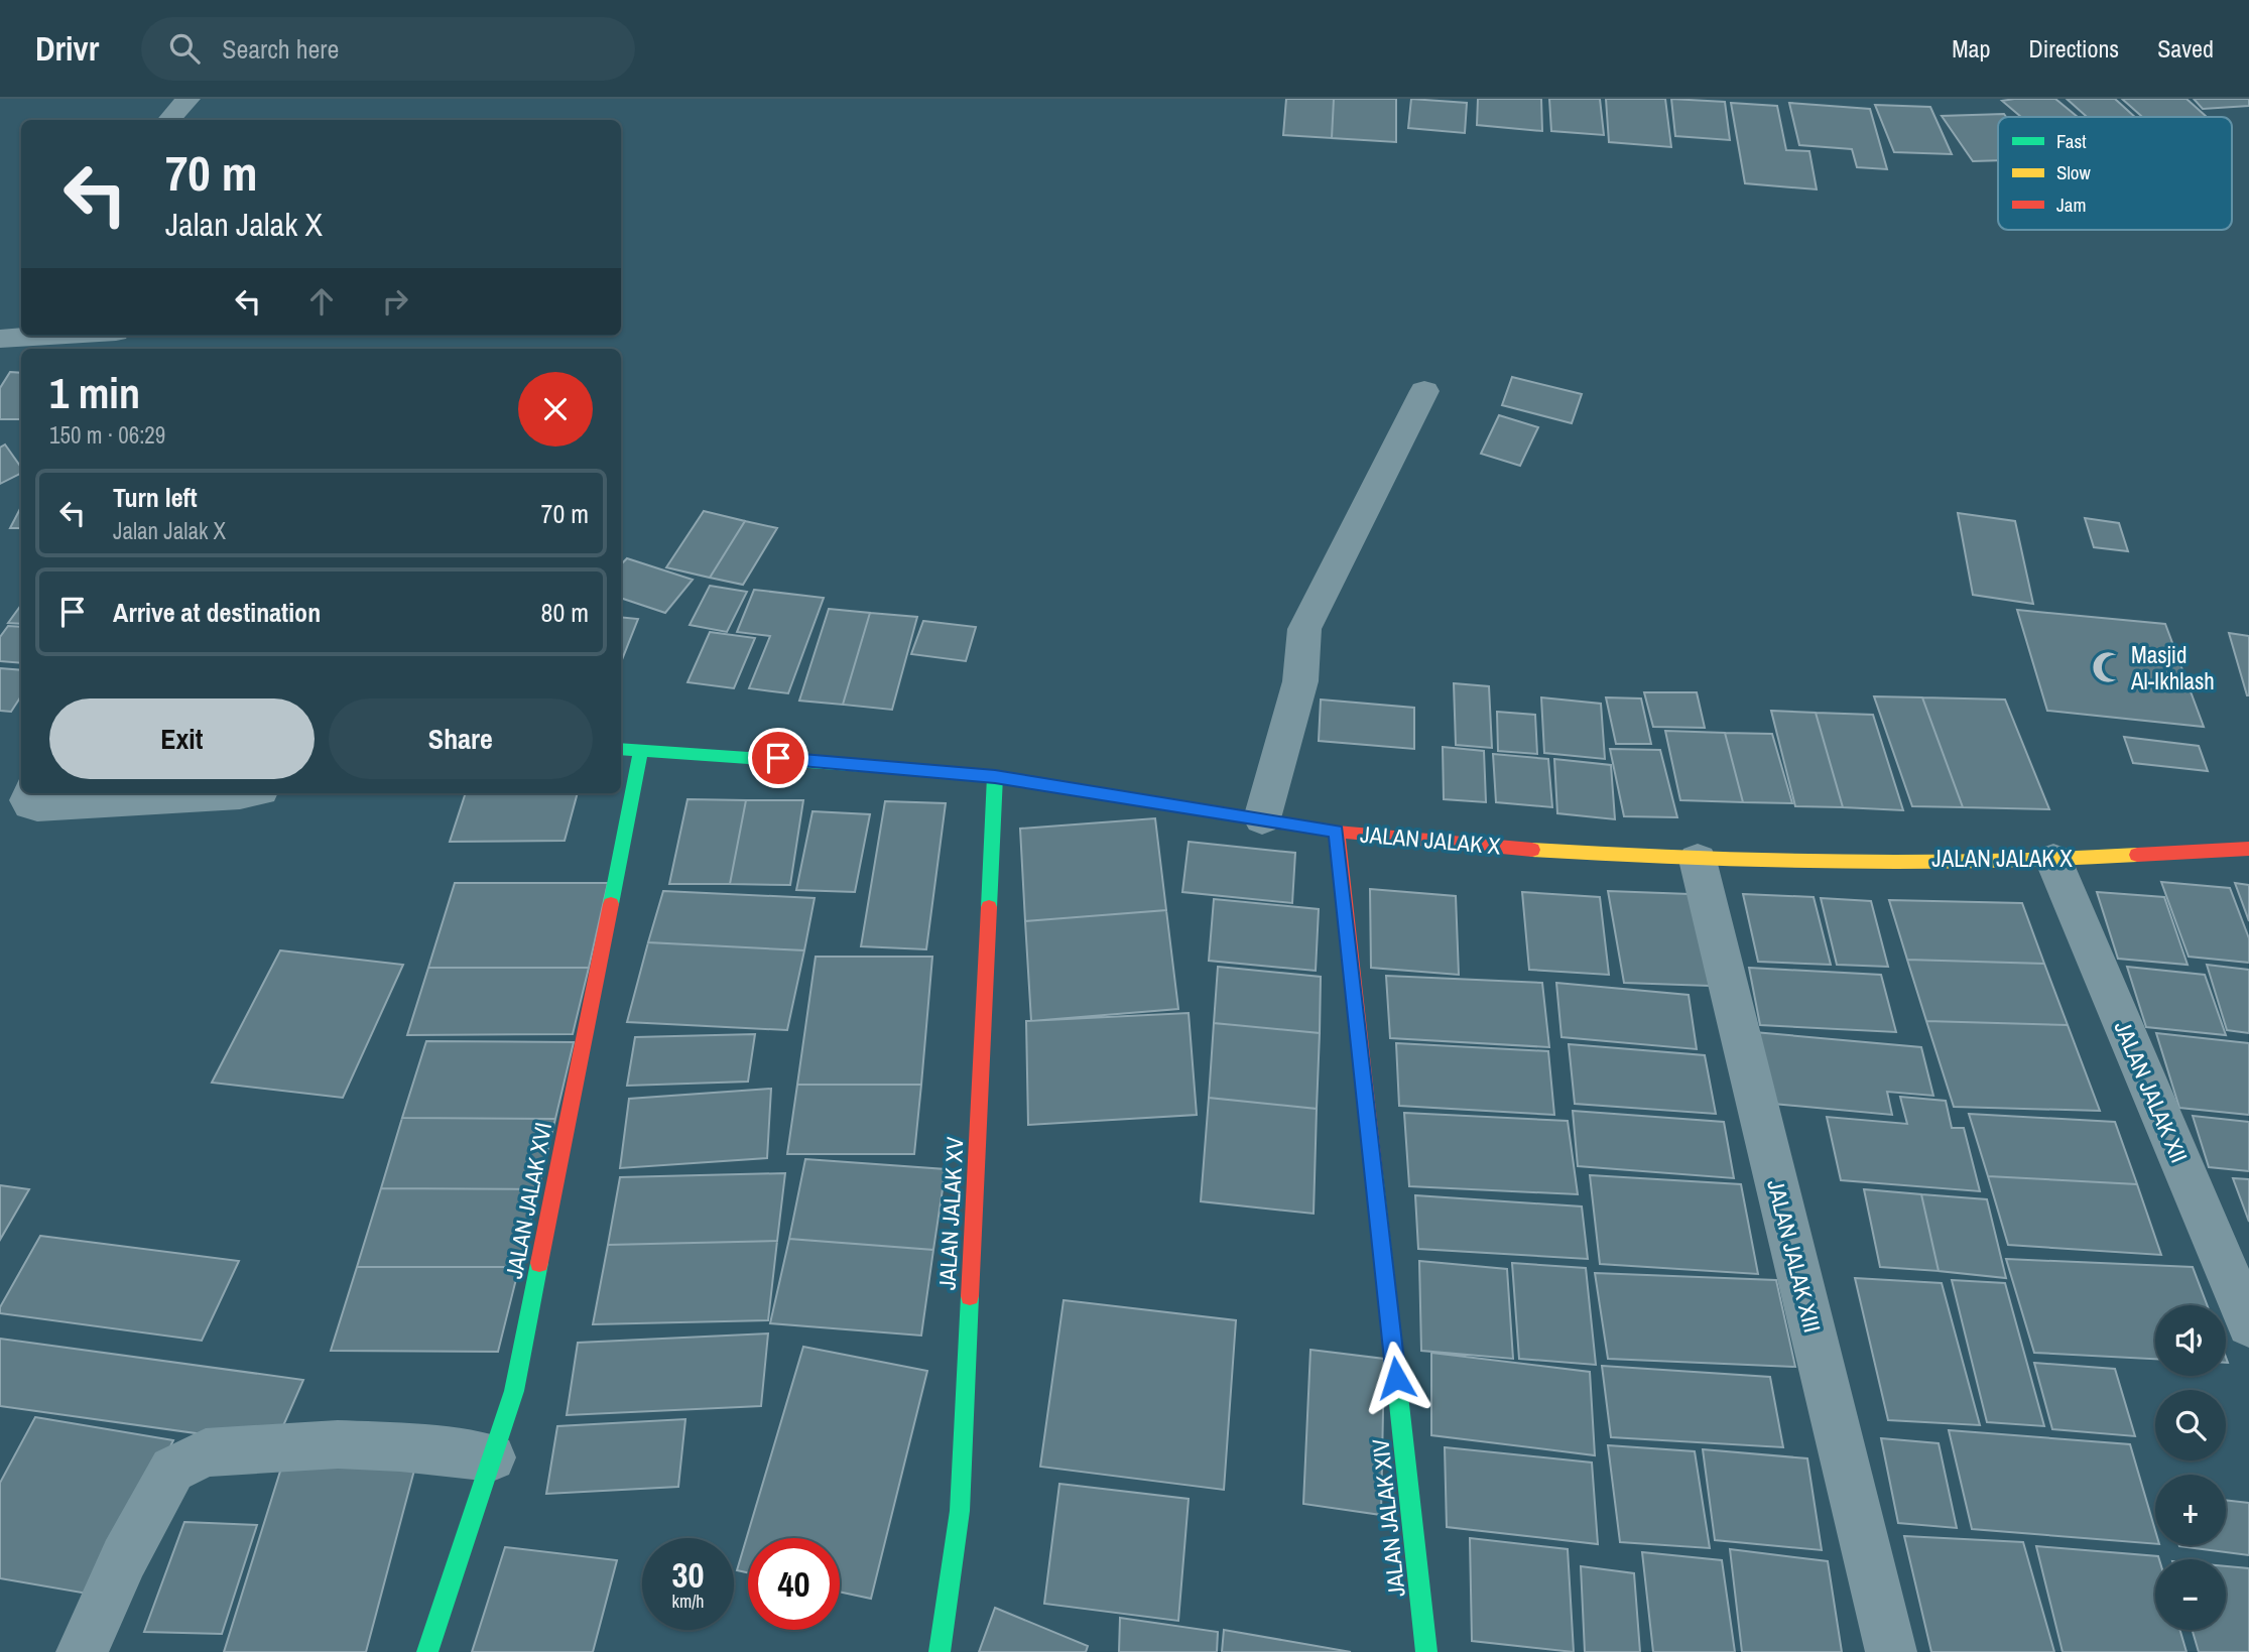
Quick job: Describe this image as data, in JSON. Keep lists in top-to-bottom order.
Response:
{
  "streets": {
    "street": [
      "JALAN JALAK X",
      "JALAN JALAK XII",
      "JALAN JALAK XVI",
      "JALAN JALAK XV",
      "JALAN JALAK XIII",
      "JALAN JALAK XIV"
    ]
  },
  "crossings": [
    ["JALAN JALAK X", "JALAN JALAK XII"],
    ["JALAN JALAK X", "JALAN JALAK XVI"],
    ["JALAN JALAK X", "JALAN JALAK XV"],
    ["JALAN JALAK X", "JALAN JALAK XIII"],
    ["JALAN JALAK X", "JALAN JALAK XIV"]
  ],
  "places": {
    "mosque": ["Masjid Al-Ikhlash"]
  },
  "legend": ["Fast", "Slow", "Jam"],
  "page": {
    "header": "Drivr",
    "search": "Search here",
    "nav": ["Map", "Directions", "Saved"],
    "turn": ["70 m", "Jalan Jalak X"],
    "heading": ["1 min", "150 m · 06:29"],
    "list": [
      {
        "name": "Turn left",
        "note": "Jalan Jalak X",
        "value": "70 m"
      },
      {
        "name": "Arrive at destination",
        "value": "80 m"
      }
    ],
    "buttons": ["Exit", "Share"],
    "map_buttons": ["+", "−"],
    "speed": "30 km/h",
    "limit": "40"
  }
}
